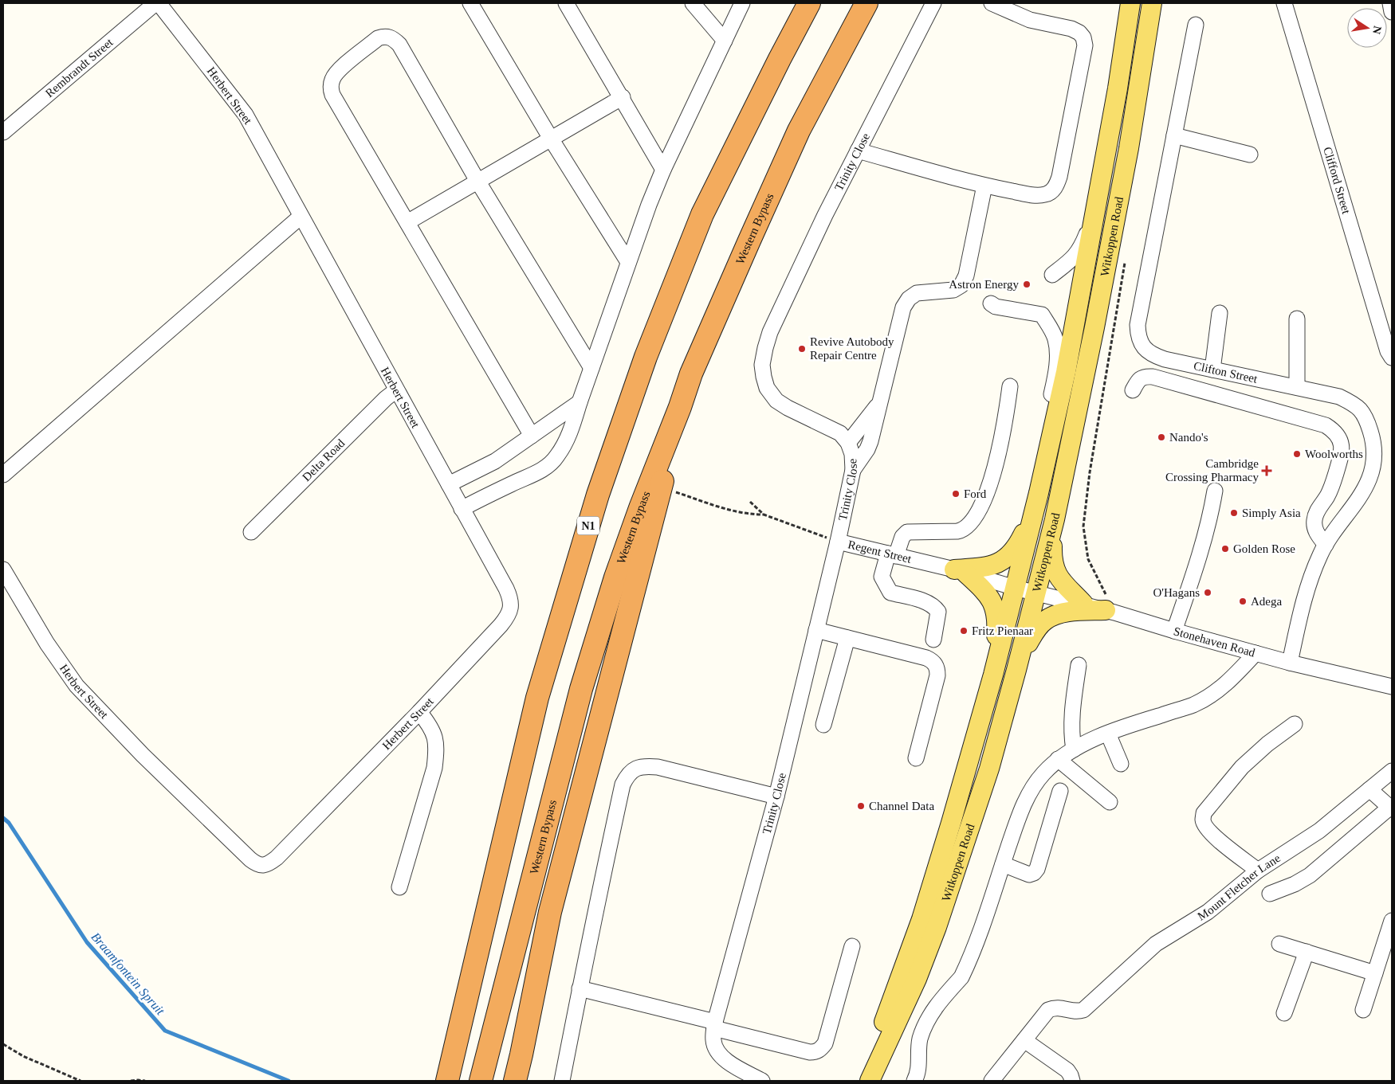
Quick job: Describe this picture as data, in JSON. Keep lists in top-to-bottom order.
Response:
{
  "streets": {
    "highway": ["Western Bypass", "N1"],
    "main road": ["Witkoppen Road"],
    "street": [
      "Rembrandt Street",
      "Herbert Street",
      "Trinity Close",
      "Clifford Street",
      "Clifton Street",
      "Delta Road",
      "Regent Street",
      "Stonehaven Road",
      "Mount Fletcher Lane"
    ]
  },
  "crossings": [
    ["Herbert Street", "Delta Road"],
    ["Trinity Close", "Regent Street"],
    ["Witkoppen Road", "Regent Street"],
    ["Witkoppen Road", "Stonehaven Road"],
    ["Clifton Street", "Stonehaven Road"],
    ["Regent Street", "Stonehaven Road"]
  ],
  "water": ["Braamfontein Spruit"],
  "places": {
    "other": [
      "Astron Energy",
      "Revive Autobody Repair Centre",
      "Nando's",
      "Woolworths",
      "Ford",
      "Simply Asia",
      "Golden Rose",
      "O'Hagans",
      "Adega",
      "Fritz Pienaar",
      "Channel Data"
    ],
    "health": ["Cambridge Crossing Pharmacy"]
  },
  "north": "right"
}
